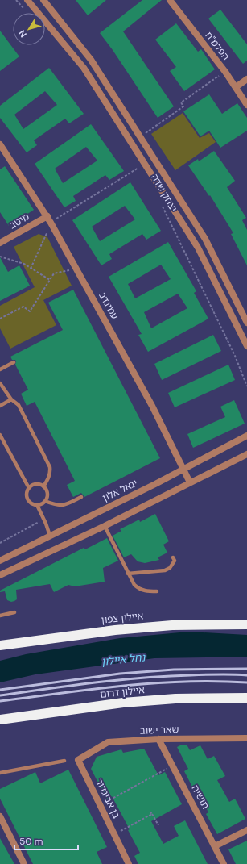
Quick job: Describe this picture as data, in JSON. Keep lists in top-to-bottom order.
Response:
{
  "streets": {
    "highway": ["איילון צפון", "איילון דרום"],
    "street": [
      "הפלמ\"ח",
      "יצחק שדה",
      "מיטב",
      "עמינדב",
      "יגאל אלון",
      "שאר ישוב",
      "תושיה",
      "בן אביגדור"
    ]
  },
  "crossings": [
    ["מיטב", "עמינדב"],
    ["עמינדב", "יגאל אלון"],
    ["שאר ישוב", "תושיה"],
    ["שאר ישוב", "בן אביגדור"]
  ],
  "water": ["נחל איילון"],
  "scale_bar": "50 m",
  "north": "bottom left"
}
